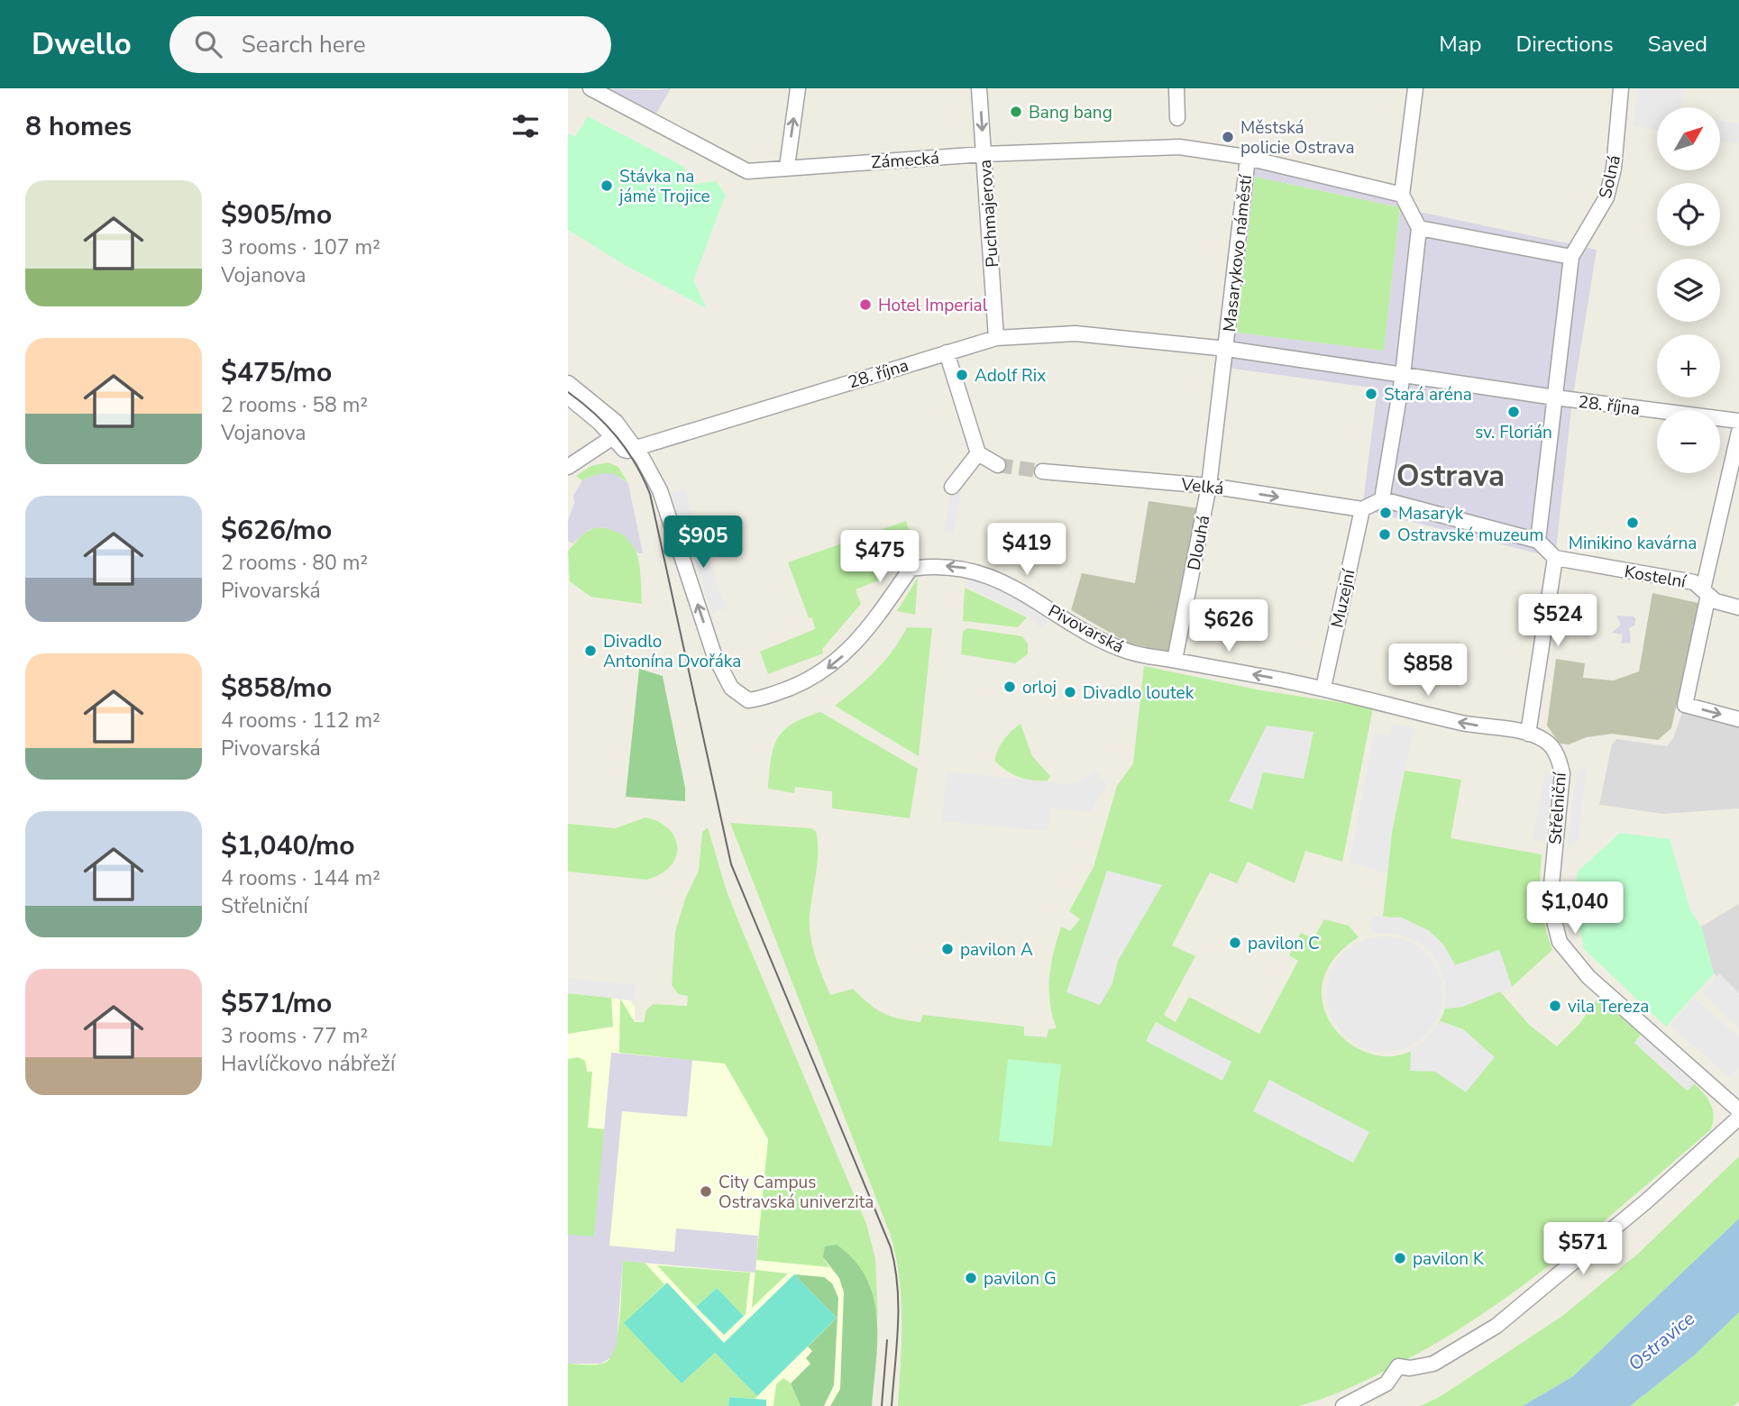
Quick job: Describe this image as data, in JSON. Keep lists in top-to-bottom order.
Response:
{
  "streets": {
    "street": [
      "Zámecká",
      "Solná",
      "Puchmajerova",
      "Masarykovo náměstí",
      "28. října",
      "Velká",
      "Dlouhá",
      "Kostelní",
      "Muzejní",
      "Pivovarská",
      "Střelniční"
    ]
  },
  "crossings": [
    ["Zámecká", "Puchmajerova"],
    ["Zámecká", "Masarykovo náměstí"],
    ["Puchmajerova", "28. října"],
    ["Masarykovo náměstí", "28. října"],
    ["Masarykovo náměstí", "Dlouhá"],
    ["28. října", "Dlouhá"],
    ["28. října", "Pivovarská"],
    ["Velká", "Dlouhá"],
    ["Velká", "Muzejní"],
    ["Dlouhá", "Pivovarská"],
    ["Muzejní", "Pivovarská"],
    ["Pivovarská", "Střelniční"]
  ],
  "one_way": ["Velká", "Pivovarská"],
  "districts": ["Ostrava"],
  "water": ["Ostravice"],
  "places": [
    "Bang bang",
    "Městská policie Ostrava",
    "Stávka na jámě Trojice",
    "Hotel Imperial",
    "Adolf Rix",
    "Stará aréna",
    "sv. Florián",
    "Masaryk",
    "Minikino kavárna",
    "Ostravské muzeum",
    "Divadlo Antonína Dvořáka",
    "orloj",
    "Divadlo loutek",
    "pavilon C",
    "pavilon A",
    "vila Tereza",
    "City Campus Ostravská univerzita",
    "pavilon K",
    "pavilon G"
  ],
  "north": "top right",
  "page": {
    "header": "Dwello",
    "search": "Search here",
    "nav": ["Map", "Directions", "Saved"],
    "heading": "8 homes",
    "map_buttons": ["+", "−"],
    "list": [
      {
        "name": "$905/mo",
        "note": "3 rooms · 107 m² · Vojanova"
      },
      {
        "name": "$475/mo",
        "note": "2 rooms · 58 m² · Vojanova"
      },
      {
        "name": "$626/mo",
        "note": "2 rooms · 80 m² · Pivovarská"
      },
      {
        "name": "$858/mo",
        "note": "4 rooms · 112 m² · Pivovarská"
      },
      {
        "name": "$1,040/mo",
        "note": "4 rooms · 144 m² · Střelniční"
      },
      {
        "name": "$571/mo",
        "note": "3 rooms · 77 m² · Havlíčkovo nábřeží"
      }
    ],
    "price": [
      "$905",
      "$419",
      "$475",
      "$524",
      "$626",
      "$858",
      "$1,040",
      "$571"
    ]
  }
}
